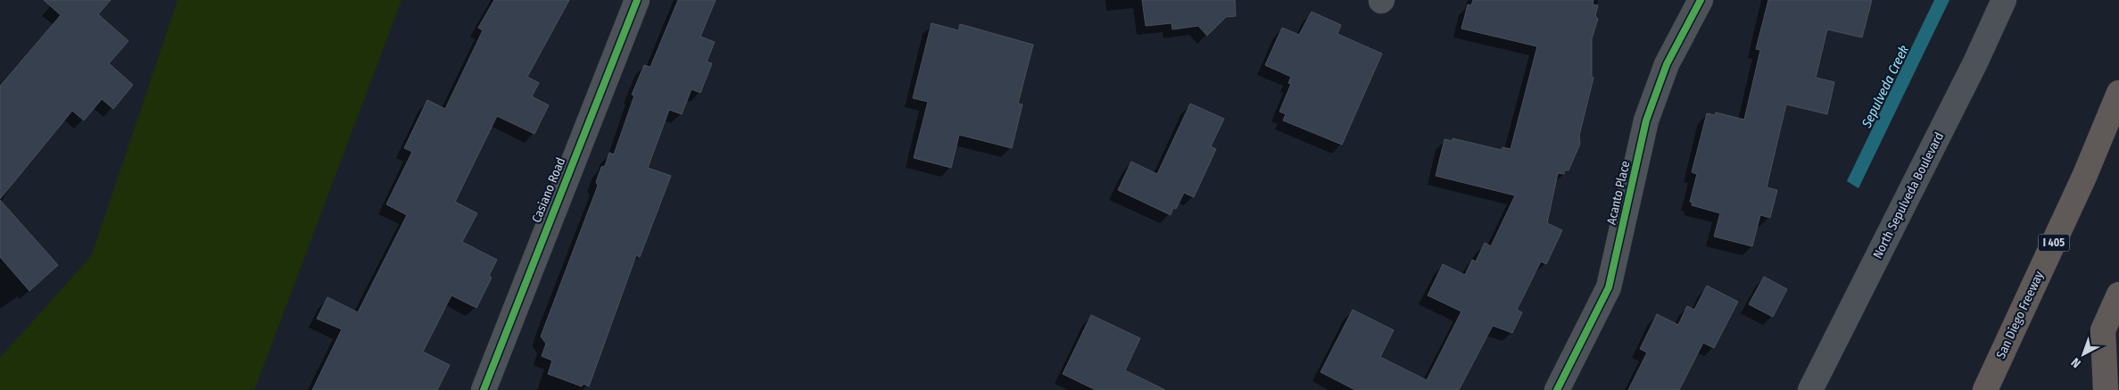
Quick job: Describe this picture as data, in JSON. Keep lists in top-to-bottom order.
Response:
{
  "streets": {
    "highway": ["I 405", "San Diego Freeway"],
    "street": ["Casiano Road", "Acanto Place", "North Sepulveda Boulevard"]
  },
  "water": ["Sepulveda Creek"],
  "north": "bottom left"
}
